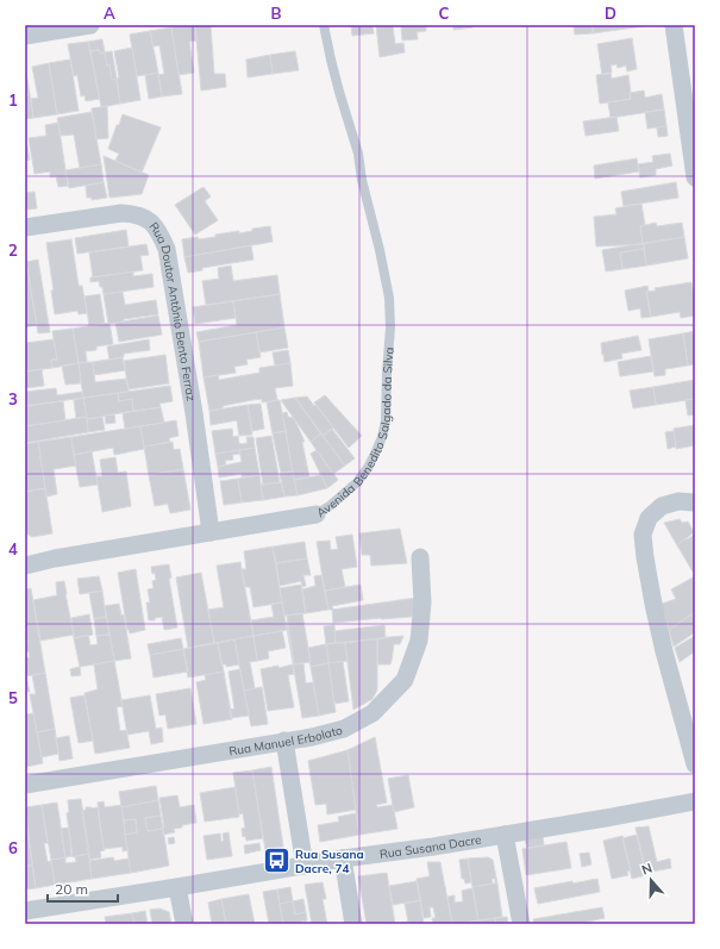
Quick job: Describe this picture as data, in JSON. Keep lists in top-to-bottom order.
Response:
{
  "streets": {
    "street": [
      "Rua Doutor Antônio Bento Ferraz",
      "Avenida Benedito Salgado da Silva",
      "Rua Manuel Erbolato",
      "Rua Susana Dacre"
    ]
  },
  "crossings": [
    ["Rua Doutor Antônio Bento Ferraz", "Avenida Benedito Salgado da Silva"]
  ],
  "places": {
    "bus stop": ["Rua Susana Dacre, 74"]
  },
  "scale_bar": "20 m",
  "north": "top",
  "grid": {
    "columns": [
      "A",
      "B",
      "C",
      "D"
    ],
    "rows": [
      "1",
      "2",
      "3",
      "4",
      "5",
      "6"
    ]
  }
}
